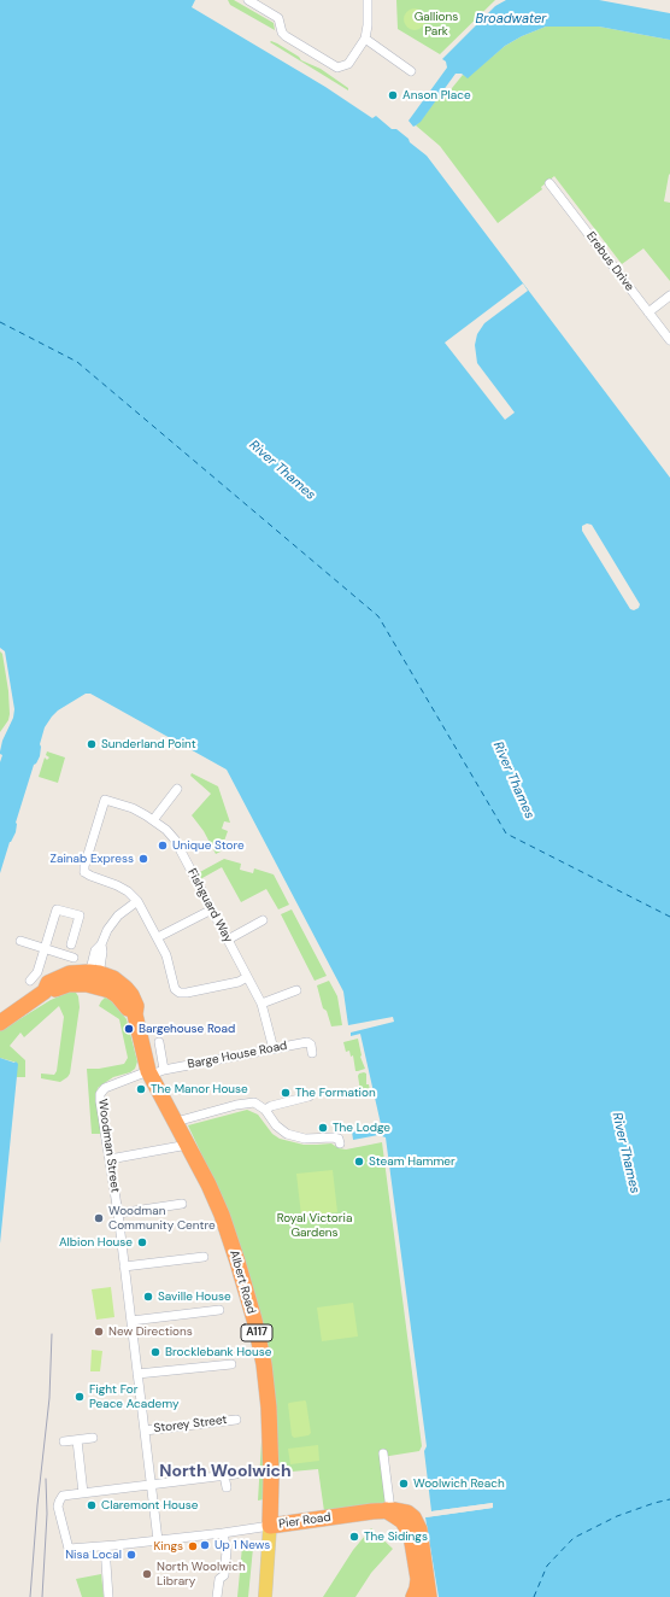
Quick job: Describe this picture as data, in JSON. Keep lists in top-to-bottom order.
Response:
{
  "streets": {
    "highway": ["Albert Road", "A117", "Pier Road"],
    "street": [
      "Erebus Drive",
      "Fishguard Way",
      "Barge House Road",
      "Woodman Street",
      "Storey Street"
    ]
  },
  "crossings": [
    ["Fishguard Way", "Barge House Road"],
    ["Barge House Road", "Woodman Street"],
    ["Barge House Road", "Albert Road"],
    ["Woodman Street", "Albert Road"],
    ["Woodman Street", "Storey Street"],
    ["Woodman Street", "Pier Road"],
    ["Albert Road", "Pier Road"]
  ],
  "districts": ["North Woolwich"],
  "water": ["Broadwater", "River Thames"],
  "parks": ["Gallions Park", "Royal Victoria Gardens"],
  "places": [
    "Anson Place",
    "Sunderland Point",
    "Unique Store",
    "Zainab Express",
    "Bargehouse Road",
    "The Manor House",
    "The Formation",
    "The Lodge",
    "Steam Hammer",
    "Woodman Community Centre",
    "Albion House",
    "Saville House",
    "New Directions",
    "Brocklebank House",
    "Fight For Peace Academy",
    "Woolwich Reach",
    "Claremont House",
    "The Sidings",
    "Up 1 News",
    "Kings",
    "Nisa Local",
    "North Woolwich Library"
  ]
}
